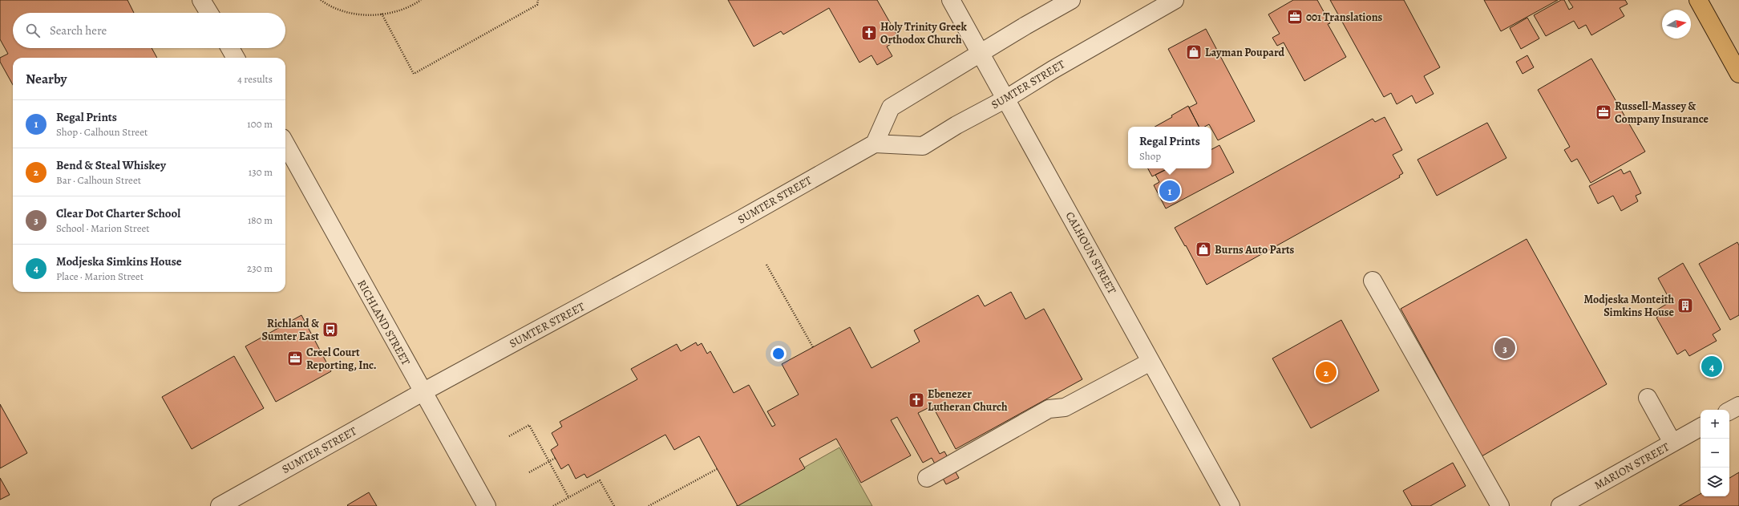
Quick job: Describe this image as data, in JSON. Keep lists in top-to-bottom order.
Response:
{
  "streets": {
    "street": [
      "SUMTER STREET",
      "CALHOUN STREET",
      "RICHLAND STREET",
      "MARION STREET"
    ]
  },
  "crossings": [
    ["SUMTER STREET", "CALHOUN STREET"],
    ["SUMTER STREET", "RICHLAND STREET"]
  ],
  "places": {
    "office": ["001 Translations", "Russell-Massey & Company Insurance", "Creel Court Reporting, Inc."],
    "church": ["Holy Trinity Greek Orthodox Church", "Ebenezer Lutheran Church"],
    "shop": ["Layman Poupard", "Burns Auto Parts"],
    "building": ["Modjeska Monteith Simkins House"],
    "bus stop": ["Richland & Sumter East"]
  },
  "north": "right",
  "page": {
    "search": "Search here",
    "heading": ["Nearby", "4 results"],
    "list": [
      {
        "mark": "1",
        "name": "Regal Prints",
        "note": "Shop · Calhoun Street",
        "value": "100 m"
      },
      {
        "mark": "2",
        "name": "Bend & Steal Whiskey",
        "note": "Bar · Calhoun Street",
        "value": "130 m"
      },
      {
        "mark": "3",
        "name": "Clear Dot Charter School",
        "note": "School · Marion Street",
        "value": "180 m"
      },
      {
        "mark": "4",
        "name": "Modjeska Simkins House",
        "note": "Place · Marion Street",
        "value": "230 m"
      }
    ],
    "popup": ["Regal Prints", "Shop"],
    "pins": [
      "1",
      "3",
      "4",
      "2"
    ],
    "map_buttons": ["+", "−"]
  }
}
